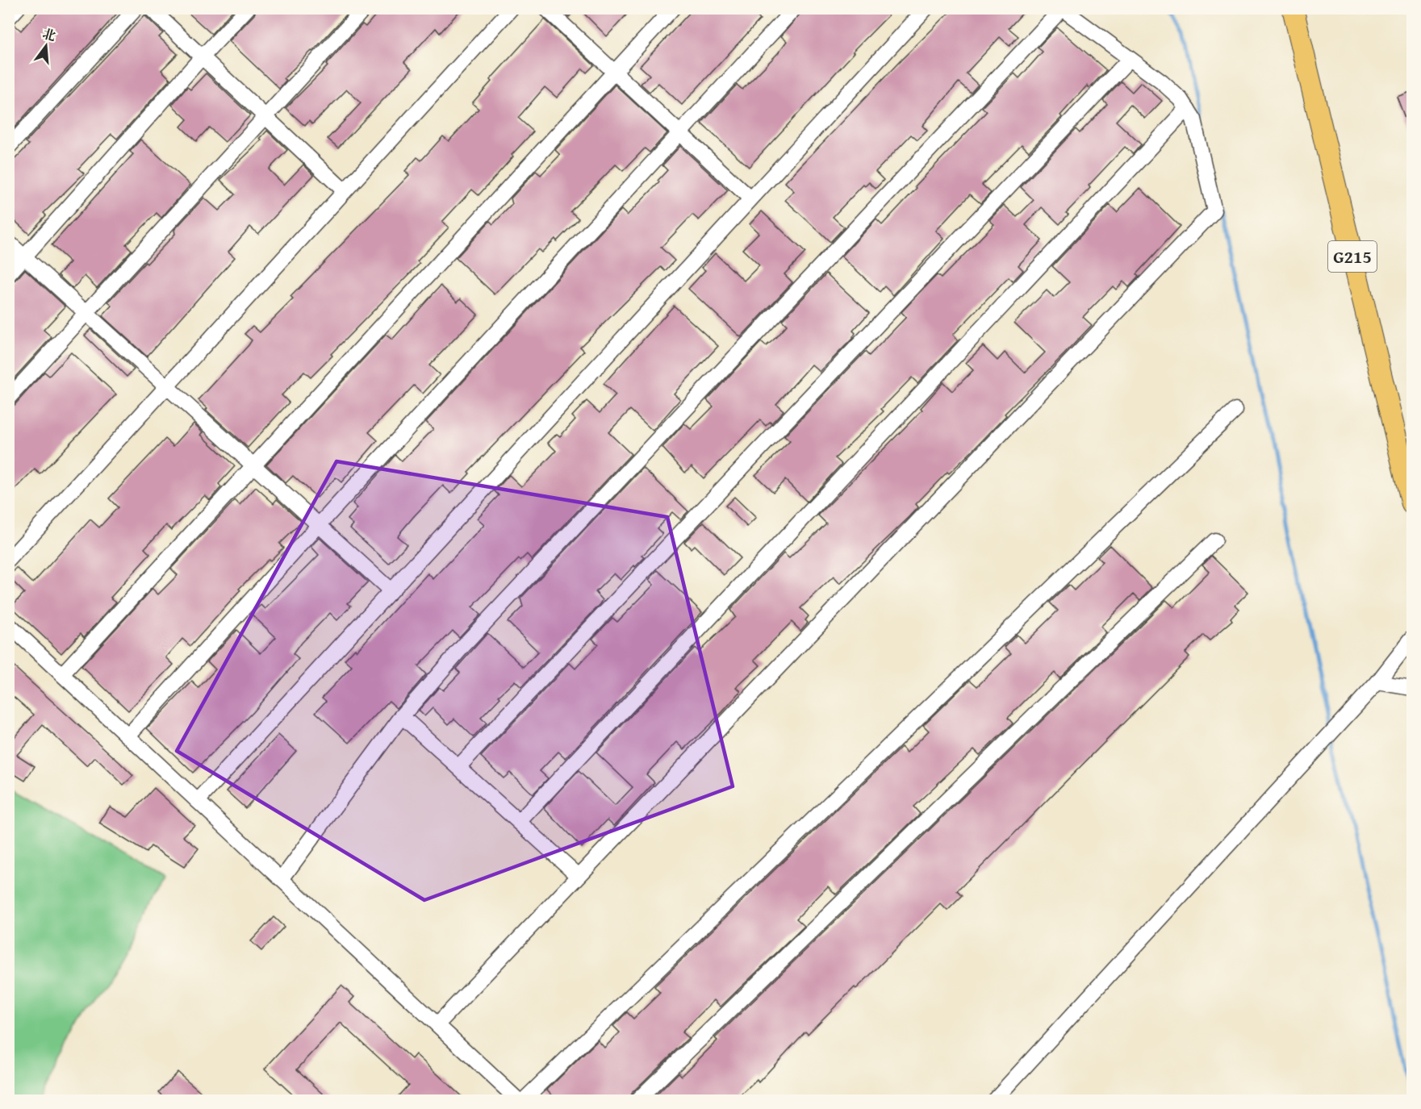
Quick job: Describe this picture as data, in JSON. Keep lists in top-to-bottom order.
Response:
{
  "streets": {
    "highway": ["G215"]
  },
  "north": "top"
}
